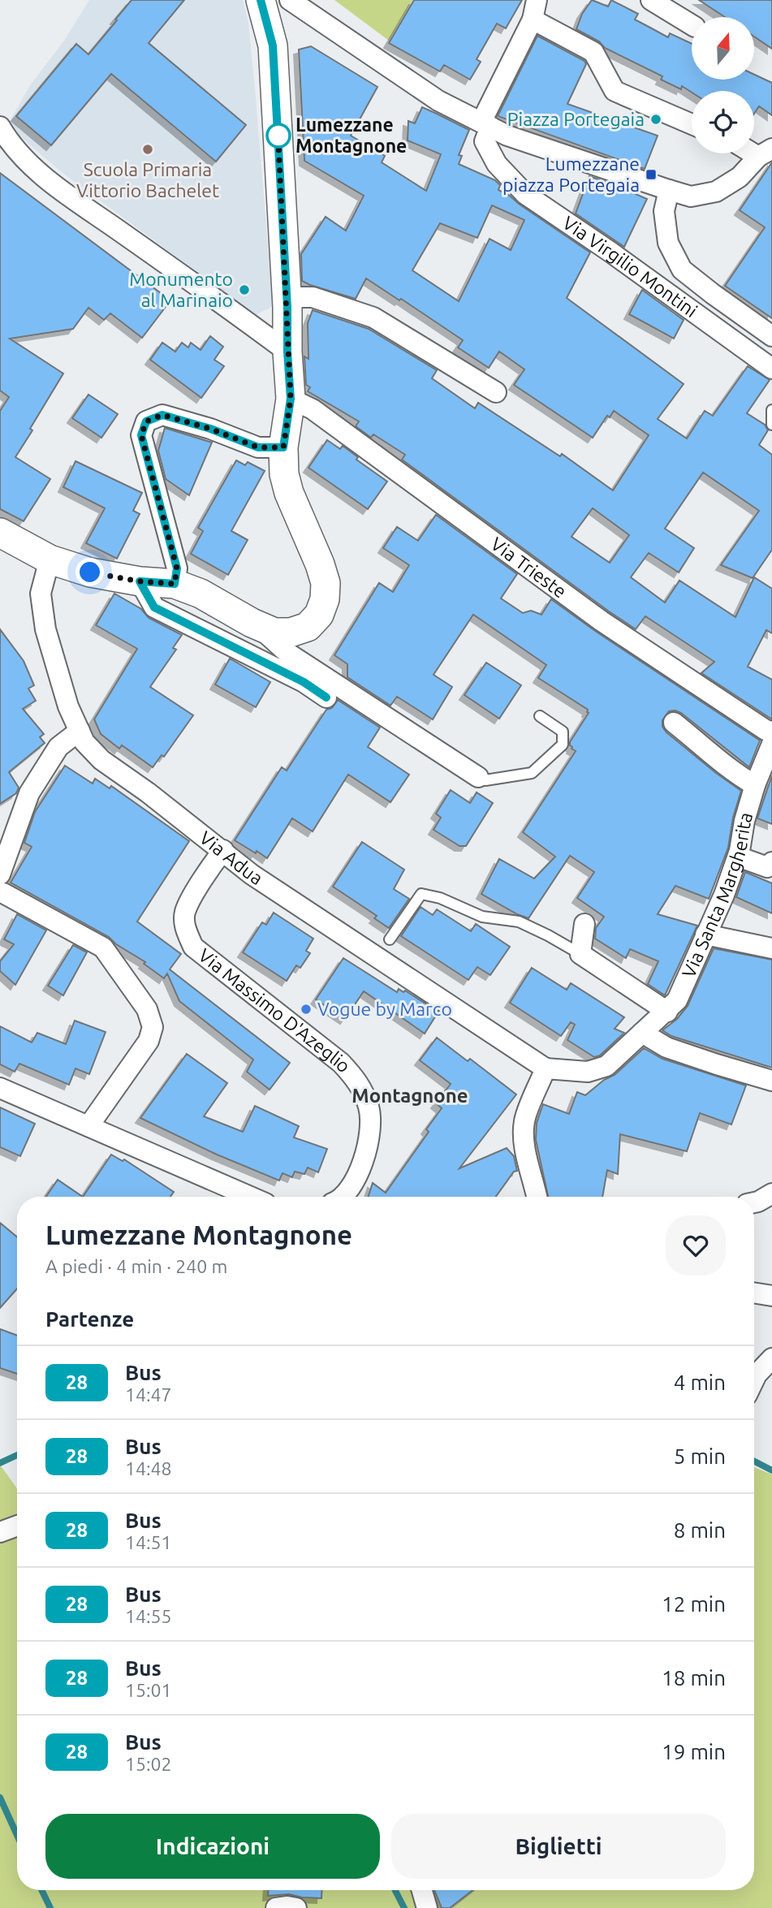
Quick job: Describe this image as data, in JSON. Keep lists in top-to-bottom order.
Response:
{
  "streets": {
    "street": [
      "Via Virgilio Montini",
      "Via Trieste",
      "Via Adua",
      "Via Santa Margherita",
      "Via Massimo D'Azeglio"
    ]
  },
  "crossings": [
    ["Via Adua", "Via Santa Margherita"],
    ["Via Adua", "Via Massimo D'Azeglio"]
  ],
  "districts": ["Montagnone"],
  "places": {
    "other": [
      "Piazza Portegaia",
      "Lumezzane Montagnone",
      "Scuola Primaria Vittorio Bachelet",
      "Monumento al Marinaio",
      "Vogue by Marco"
    ],
    "transit": ["Lumezzane piazza Portegaia"]
  },
  "lines": ["bus line 28"],
  "north": "top",
  "page": {
    "heading": [
      ["Lumezzane Montagnone", "A piedi · 4 min · 240 m"],
      "Partenze"
    ],
    "list": [
      {
        "mark": "28",
        "name": "Bus",
        "note": "14:47",
        "value": "4 min"
      },
      {
        "mark": "28",
        "name": "Bus",
        "note": "14:48",
        "value": "5 min"
      },
      {
        "mark": "28",
        "name": "Bus",
        "note": "14:51",
        "value": "8 min"
      },
      {
        "mark": "28",
        "name": "Bus",
        "note": "14:55",
        "value": "12 min"
      },
      {
        "mark": "28",
        "name": "Bus",
        "note": "15:01",
        "value": "18 min"
      },
      {
        "mark": "28",
        "name": "Bus",
        "note": "15:02",
        "value": "19 min"
      }
    ],
    "buttons": ["Indicazioni", "Biglietti"]
  }
}
